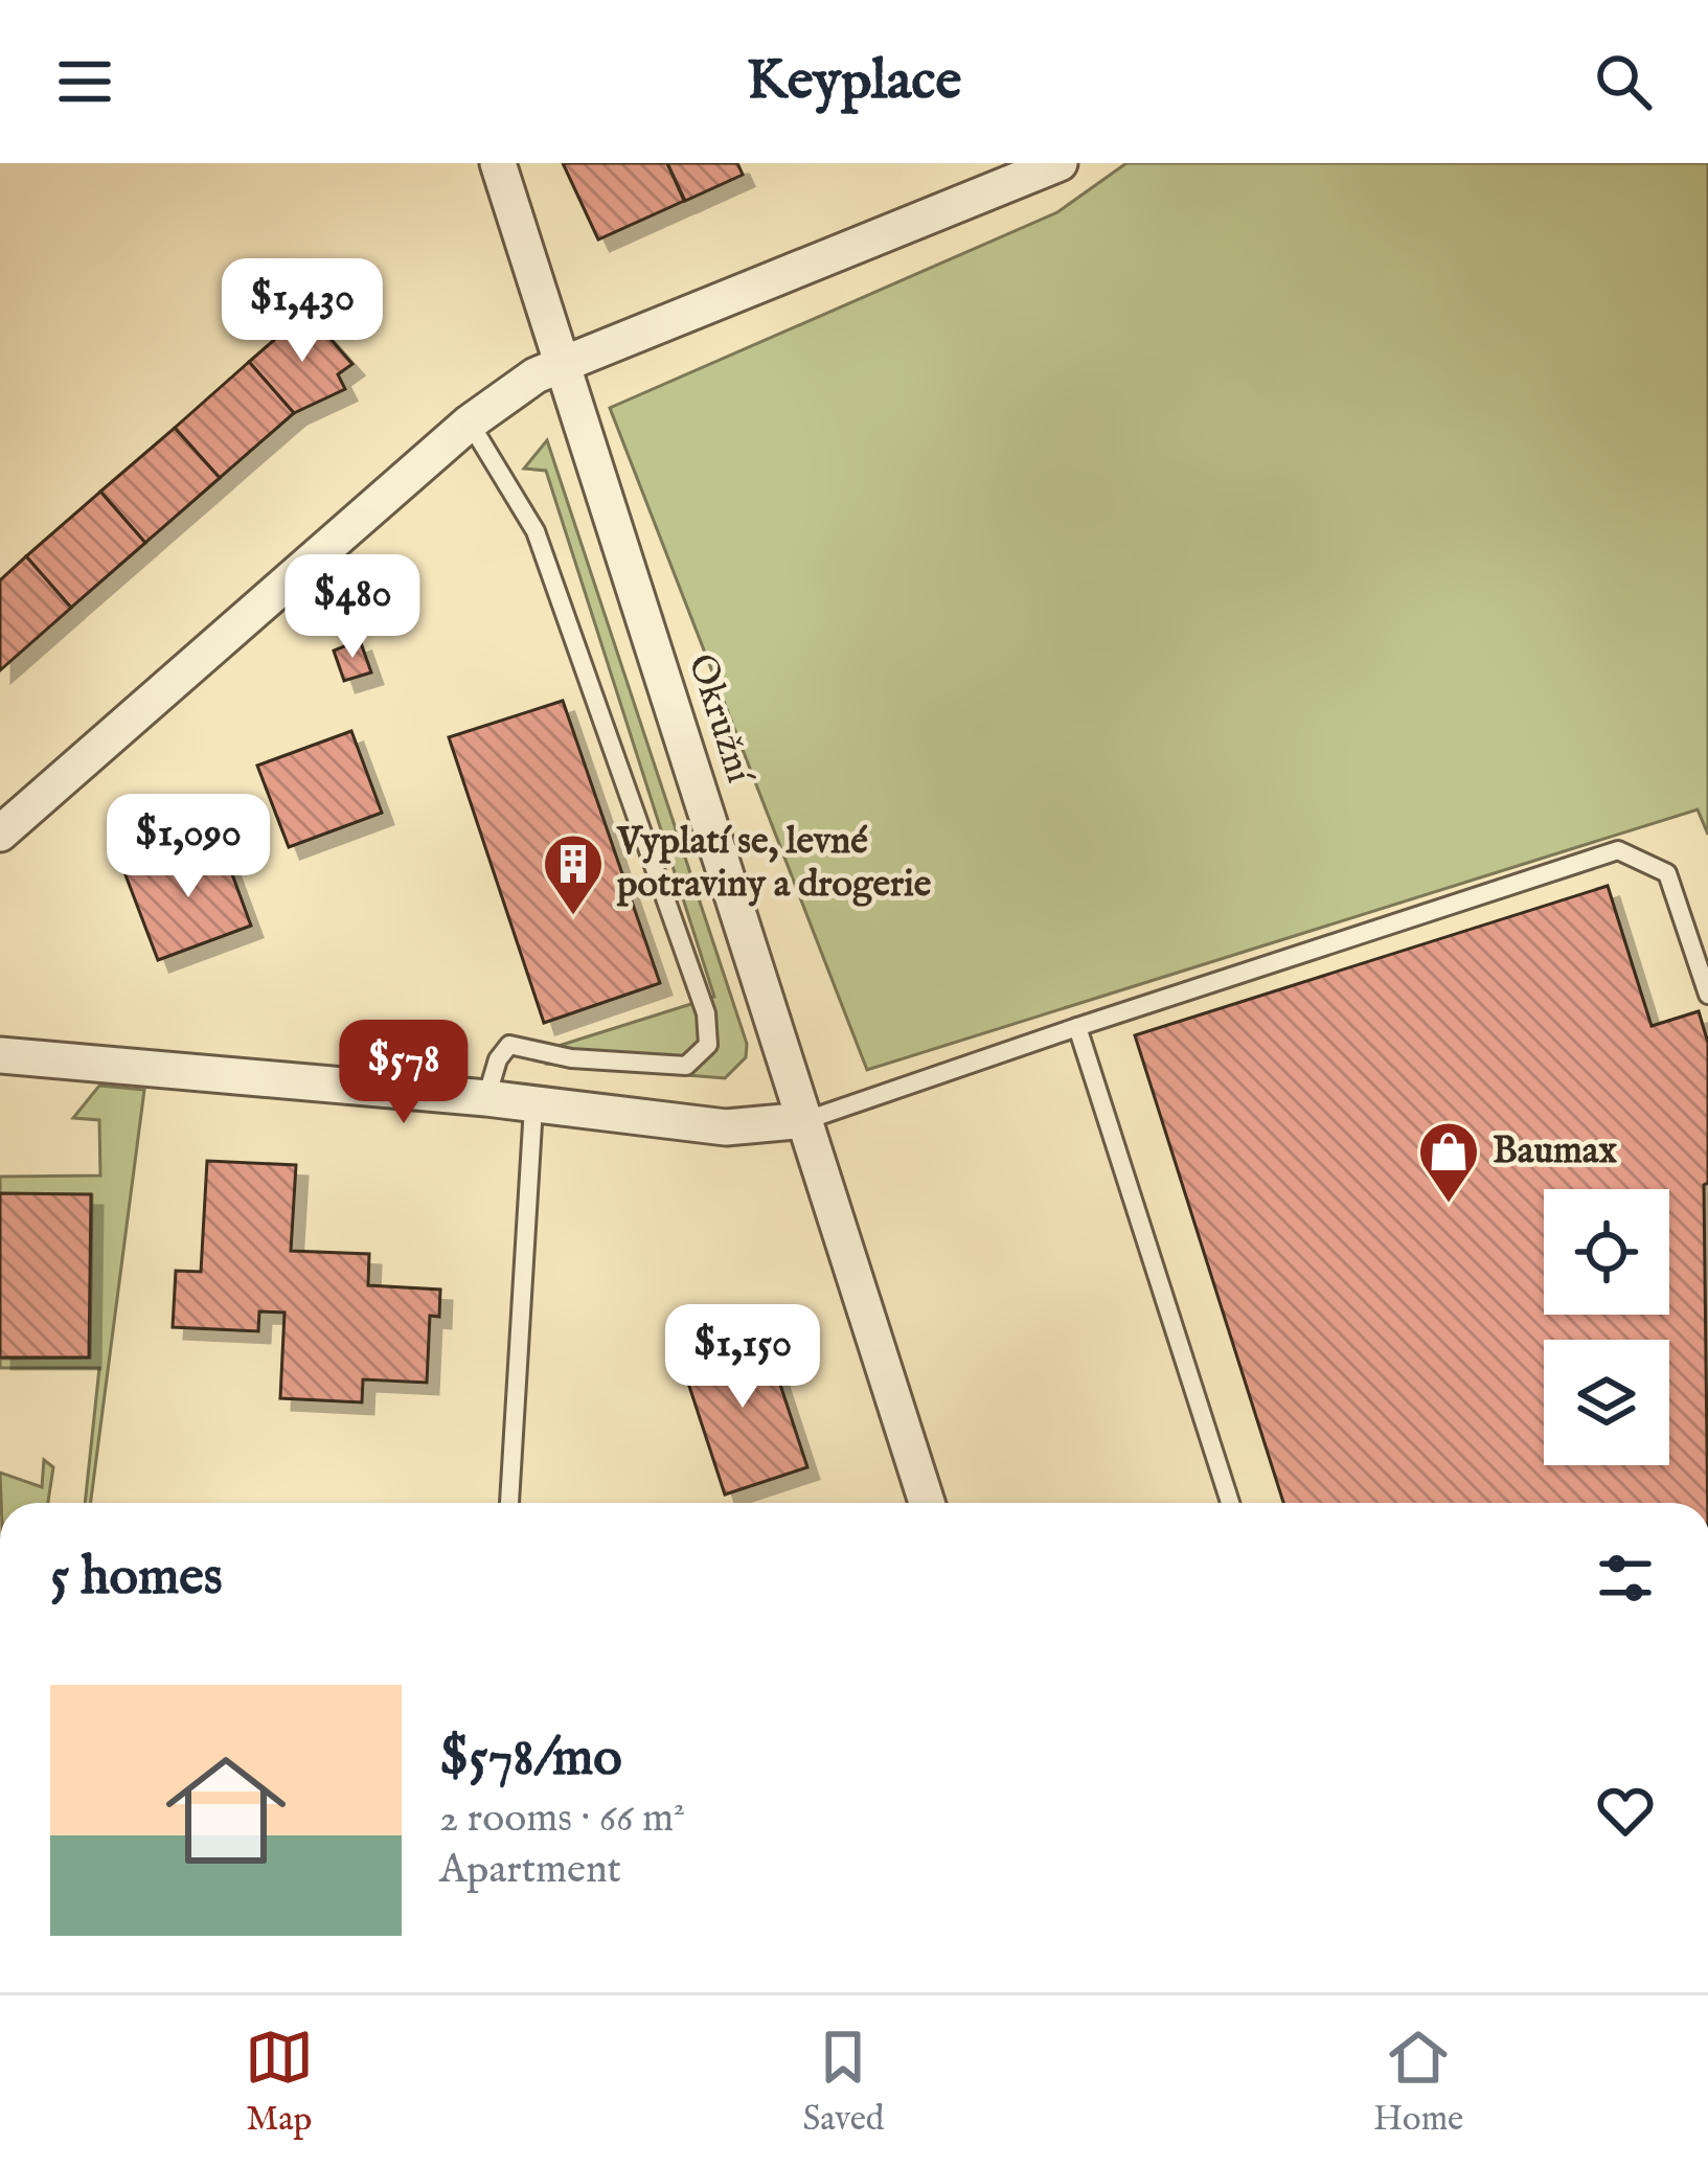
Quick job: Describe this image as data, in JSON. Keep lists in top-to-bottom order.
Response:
{
  "streets": {
    "street": ["Okružní"]
  },
  "places": {
    "building": ["Vyplatí se, levné potraviny a drogerie"],
    "shop": ["Baumax"]
  },
  "page": {
    "header": "Keyplace",
    "price": [
      "$1,430",
      "$480",
      "$1,090",
      "$578",
      "$1,150"
    ],
    "heading": "5 homes",
    "list": [
      {
        "name": "$578/mo",
        "note": "2 rooms · 66 m² · Apartment"
      }
    ],
    "tabs": ["Map", "Saved", "Home"]
  }
}
